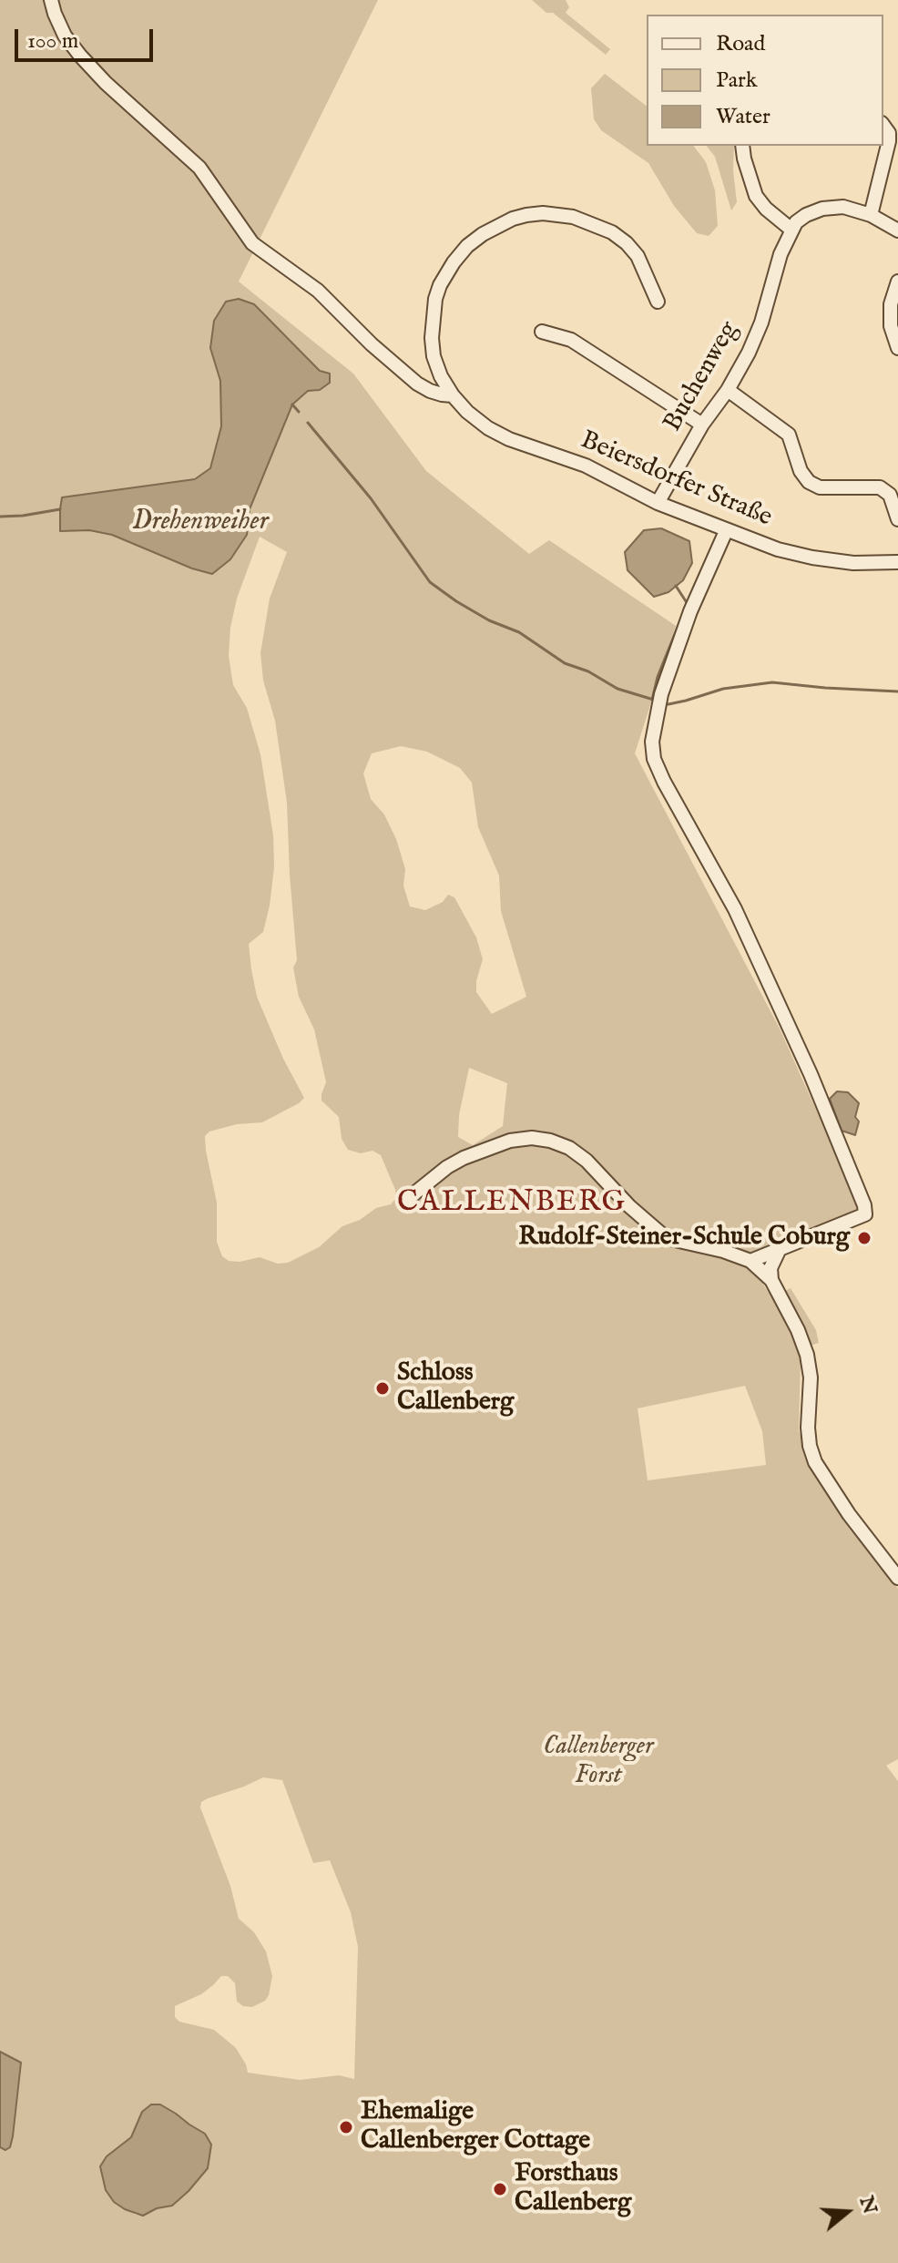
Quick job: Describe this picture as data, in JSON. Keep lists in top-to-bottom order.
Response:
{
  "streets": {
    "street": ["Buchenweg", "Beiersdorfer Straße"]
  },
  "crossings": [
    ["Buchenweg", "Beiersdorfer Straße"]
  ],
  "districts": ["CALLENBERG"],
  "water": ["Drehenweiher"],
  "parks": ["Callenberger Forst"],
  "places": [
    "Rudolf-Steiner-Schule Coburg",
    "Schloss Callenberg",
    "Ehemalige Callenberger Cottage",
    "Forsthaus Callenberg"
  ],
  "legend": ["Road", "Park", "Water"],
  "scale_bar": "100 m",
  "north": "right"
}
